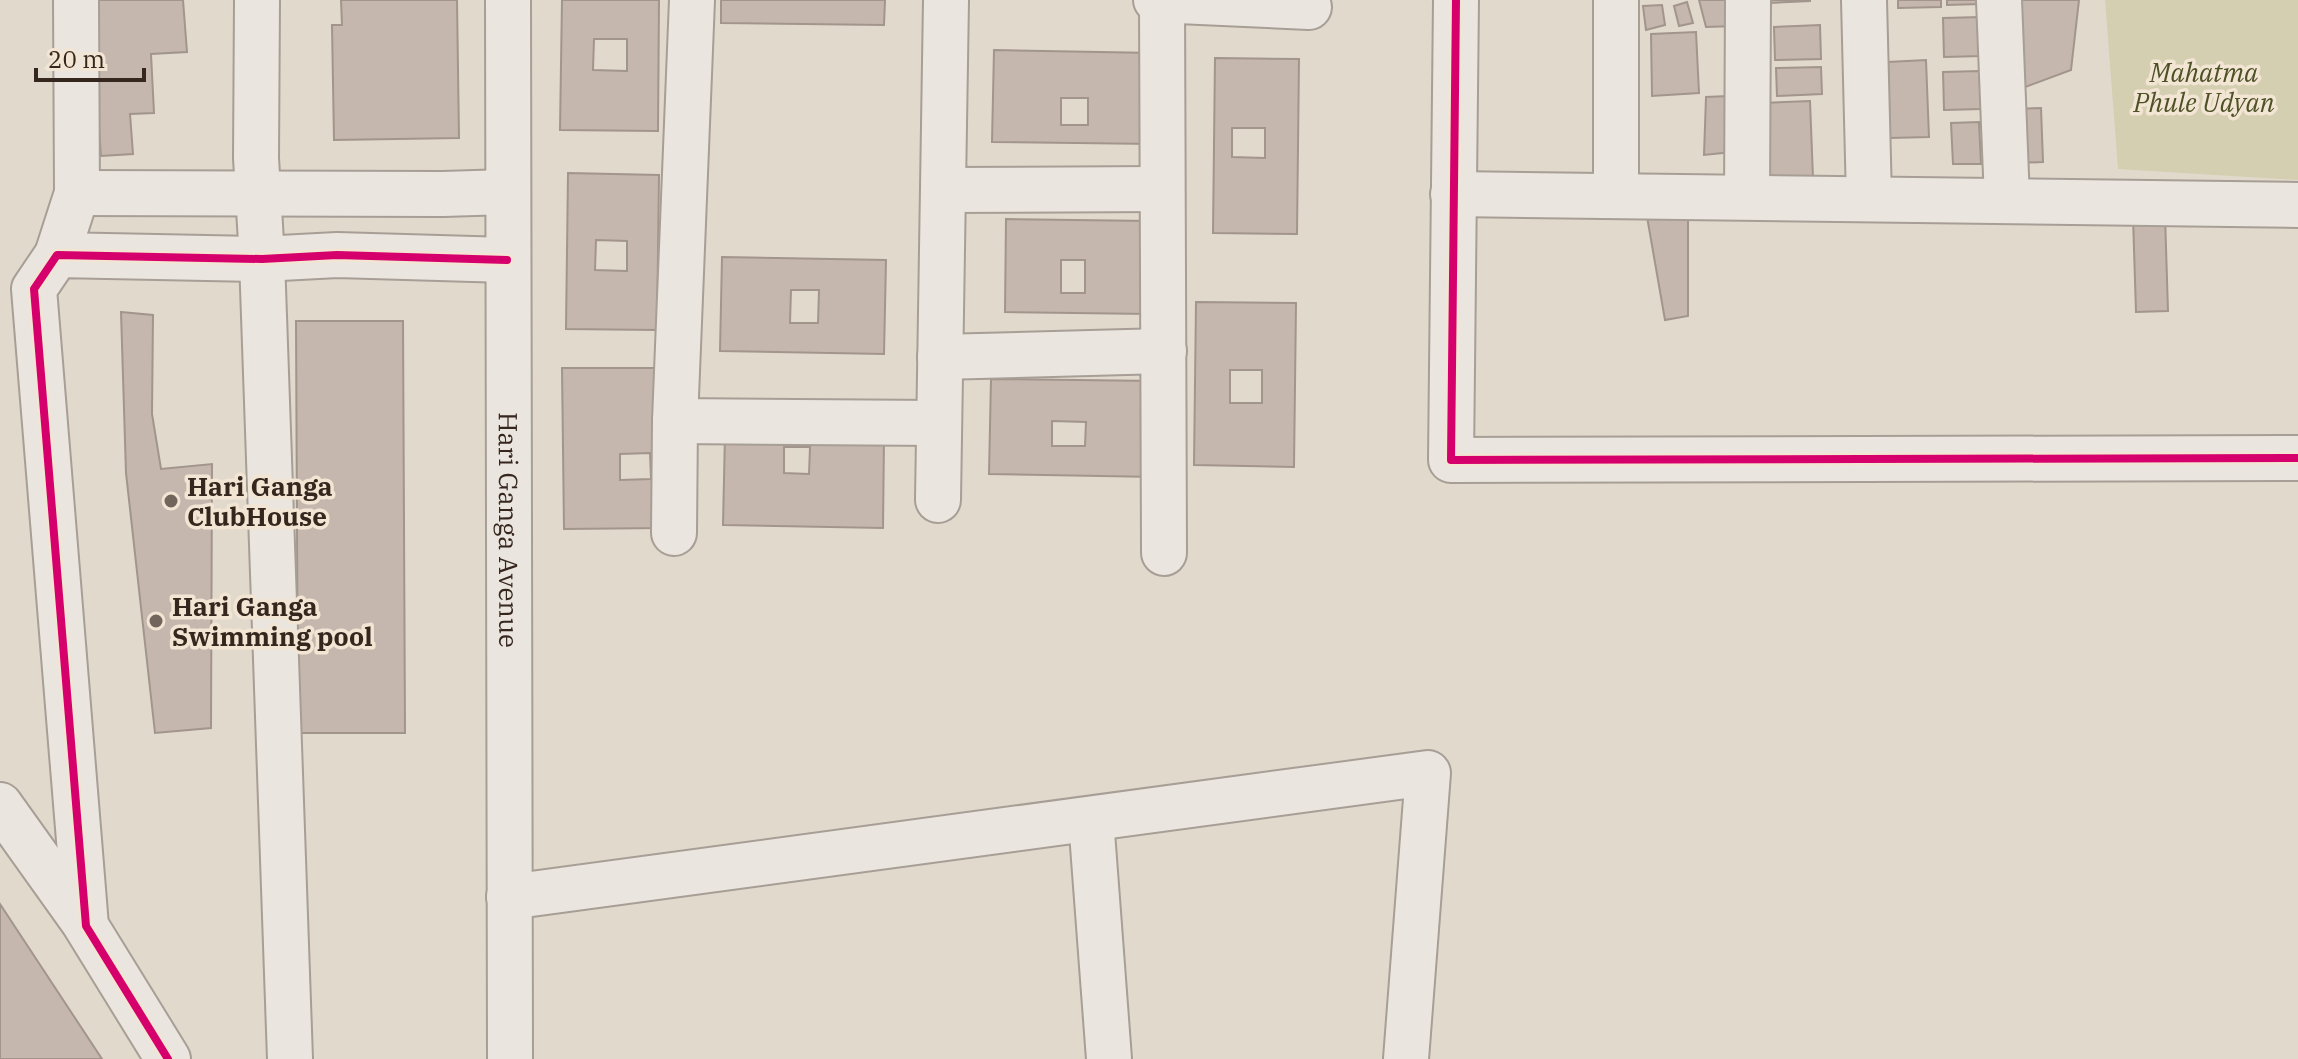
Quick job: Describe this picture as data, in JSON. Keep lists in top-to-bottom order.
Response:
{
  "streets": {
    "street": ["Hari Ganga Avenue"]
  },
  "parks": ["Mahatma Phule Udyan"],
  "places": ["Hari Ganga ClubHouse", "Hari Ganga Swimming pool"],
  "scale_bar": "20 m"
}
